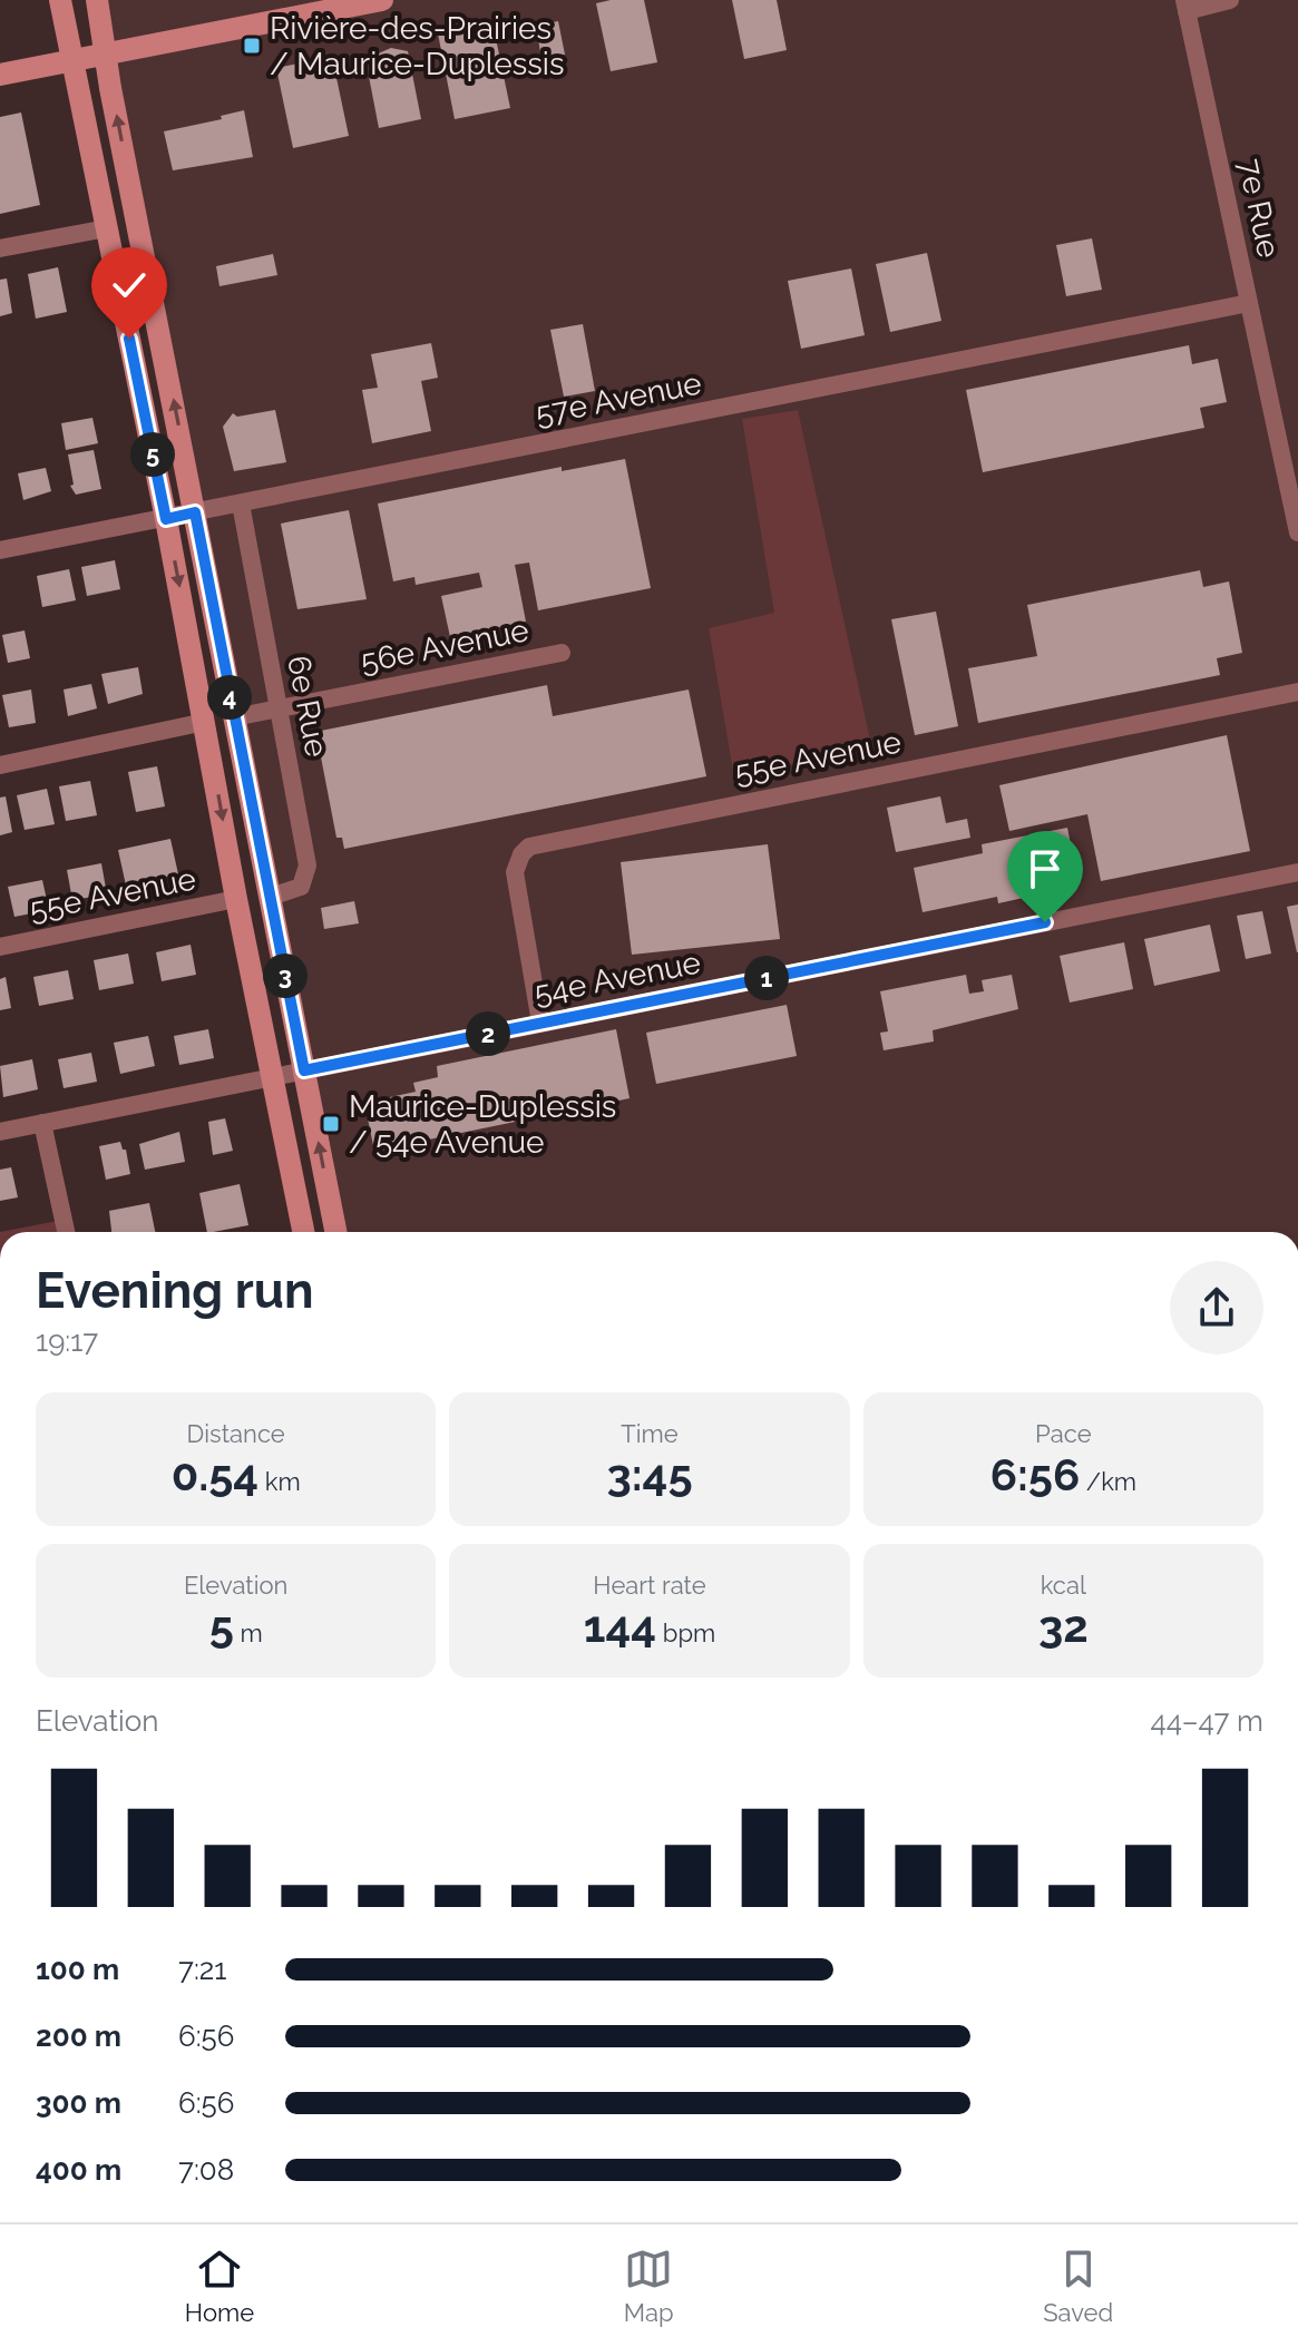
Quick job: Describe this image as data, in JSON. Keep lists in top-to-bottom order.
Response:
{
  "streets": {
    "street": [
      "7e Rue",
      "57e Avenue",
      "56e Avenue",
      "6e Rue",
      "55e Avenue",
      "54e Avenue"
    ]
  },
  "crossings": [
    ["7e Rue", "57e Avenue"],
    ["57e Avenue", "6e Rue"],
    ["56e Avenue", "6e Rue"],
    ["55e Avenue", "54e Avenue"]
  ],
  "places": {
    "transit": ["Rivière-des-Prairies / Maurice-Duplessis", "Maurice-Duplessis / 54e Avenue"]
  },
  "page": {
    "pins": [
      "5",
      "4",
      "3",
      "1",
      "2"
    ],
    "heading": ["Evening run", "19:17"],
    "stats": [
      ["Distance", "0.54 km"],
      ["Time", "3:45"],
      ["Pace", "6:56 /km"],
      ["Elevation", "5 m"],
      ["Heart rate", "144 bpm"],
      ["kcal", "32"]
    ],
    "chart": ["Elevation", "44–47 m"],
    "list": [
      {
        "name": "100 m",
        "note": "7:21"
      },
      {
        "name": "200 m",
        "note": "6:56"
      },
      {
        "name": "300 m",
        "note": "6:56"
      },
      {
        "name": "400 m",
        "note": "7:08"
      }
    ],
    "tabs": ["Home", "Map", "Saved"]
  }
}
